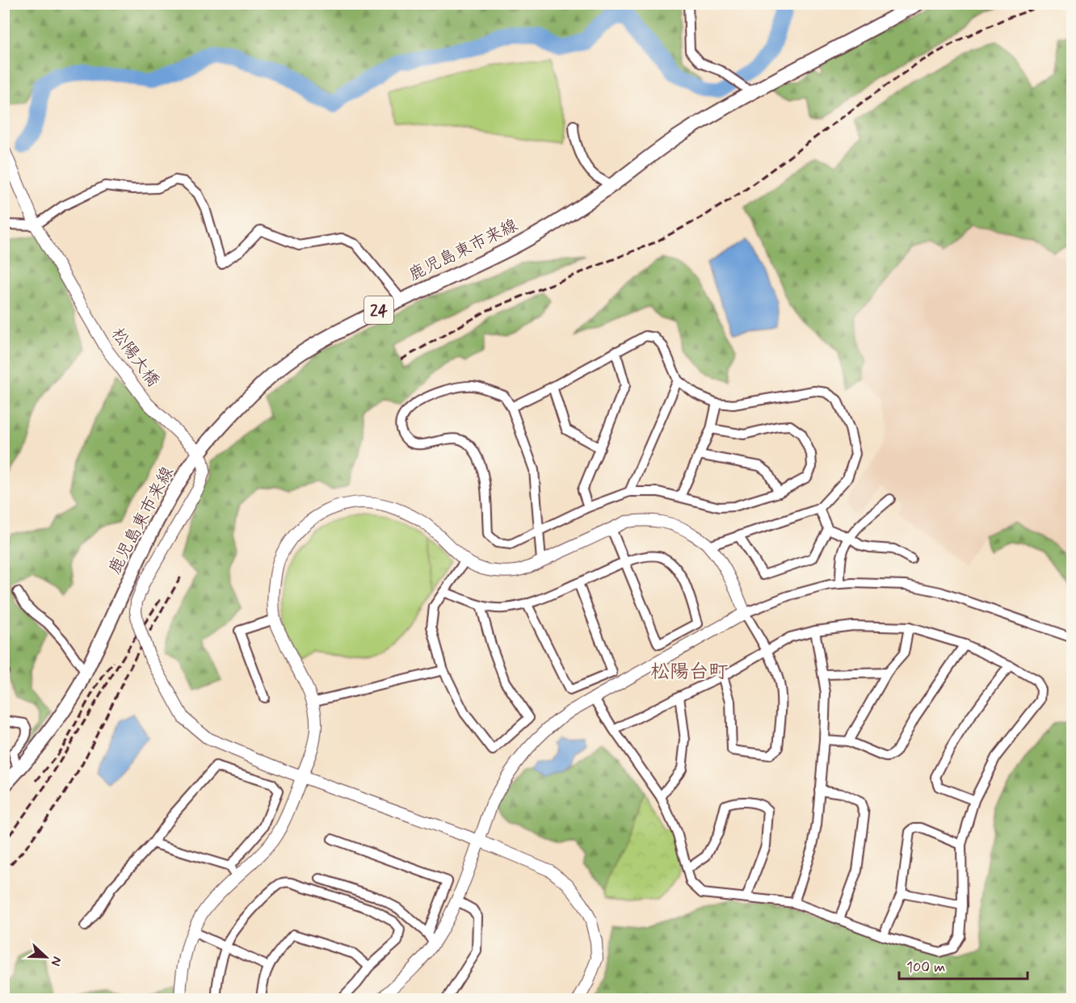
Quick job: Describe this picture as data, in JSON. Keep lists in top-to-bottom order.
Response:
{
  "streets": {
    "main road": ["鹿児島東市来線", "24"],
    "street": ["松陽大橋"]
  },
  "crossings": [
    ["鹿児島東市来線", "松陽大橋"]
  ],
  "districts": ["松陽台町"],
  "scale_bar": "100 m",
  "north": "right"
}
